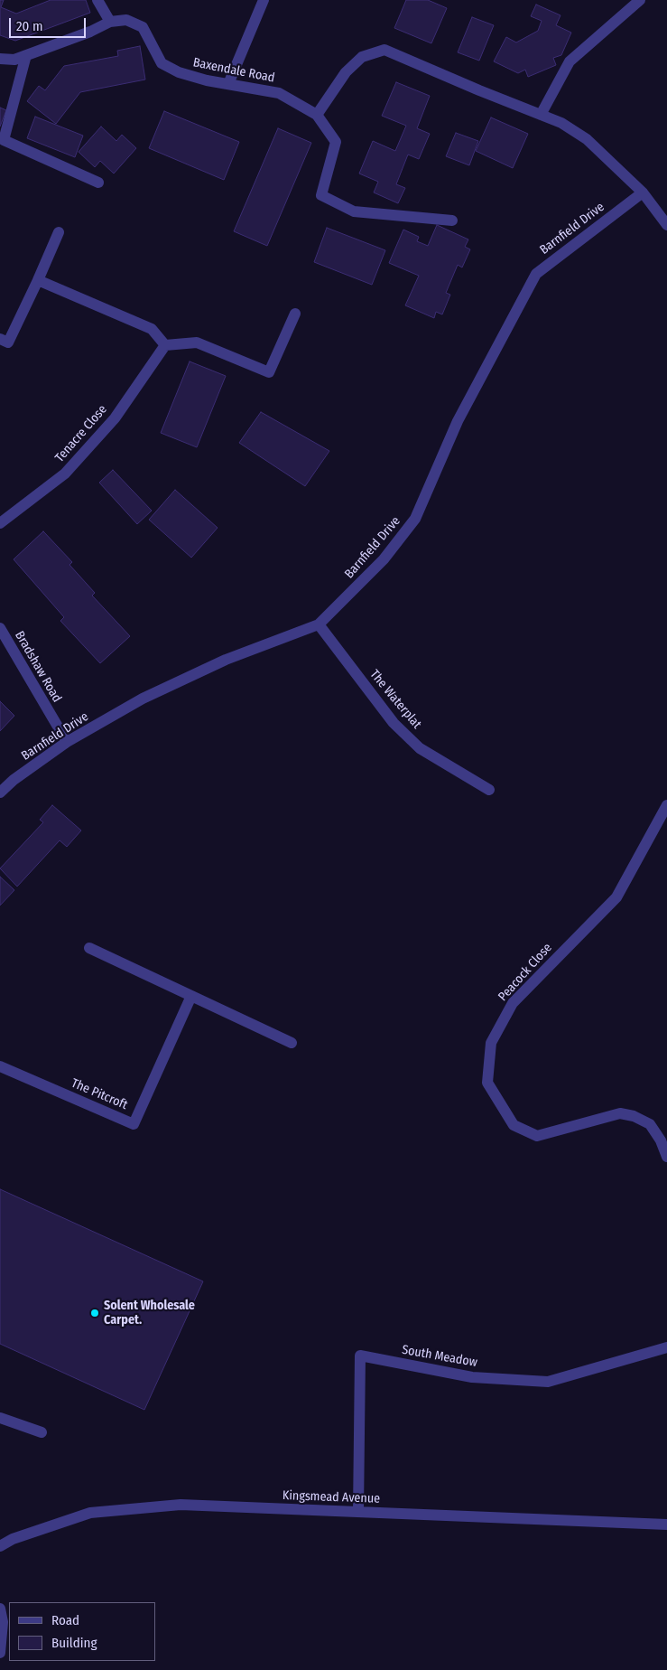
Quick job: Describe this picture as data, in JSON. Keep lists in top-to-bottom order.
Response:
{
  "streets": {
    "street": [
      "Baxendale Road",
      "Barnfield Drive",
      "Tenacre Close",
      "Bradshaw Road",
      "The Waterplat",
      "Peacock Close",
      "The Pitcroft",
      "South Meadow",
      "Kingsmead Avenue"
    ]
  },
  "crossings": [
    ["Barnfield Drive", "Bradshaw Road"],
    ["Barnfield Drive", "The Waterplat"],
    ["South Meadow", "Kingsmead Avenue"]
  ],
  "places": ["Solent Wholesale Carpet."],
  "legend": ["Road", "Building"],
  "scale_bar": "20 m"
}
